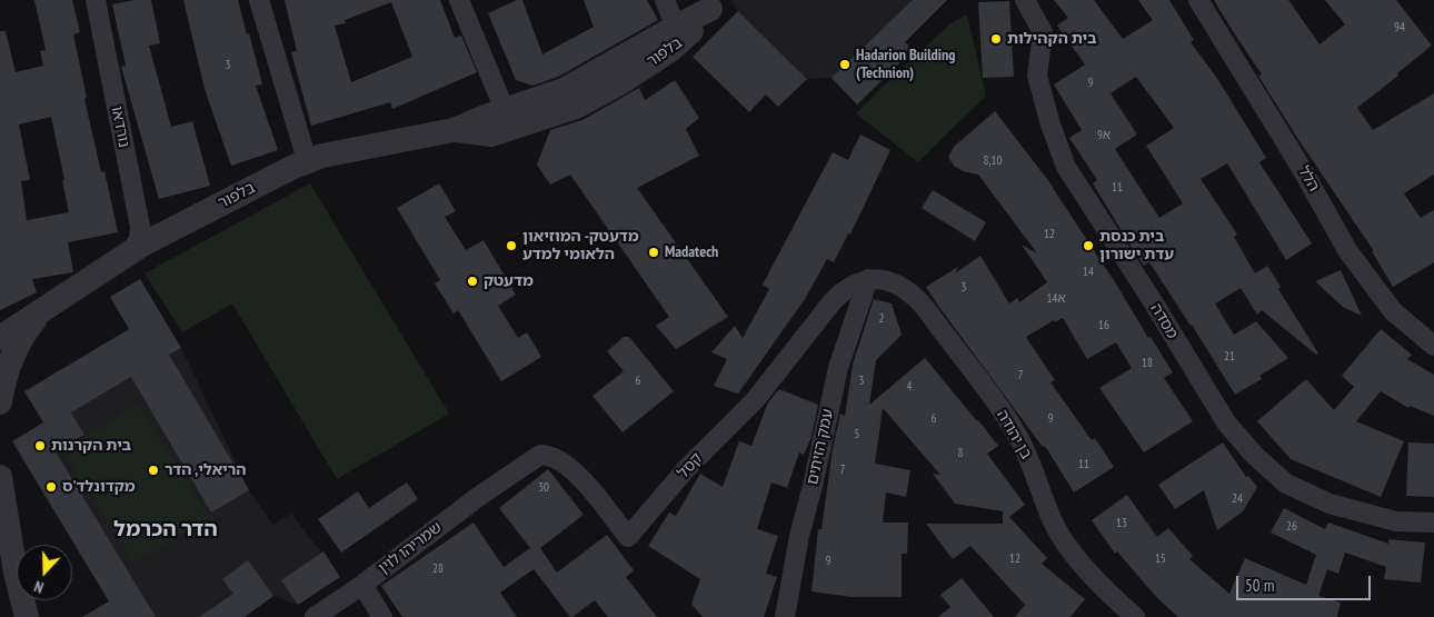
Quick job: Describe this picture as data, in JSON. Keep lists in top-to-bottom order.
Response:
{
  "streets": {
    "street": [
      "בלפור",
      "נורדאו",
      "הלל",
      "מסדה",
      "בן יהודה",
      "עמק הזיתים",
      "קסל",
      "שמריהו לוין"
    ]
  },
  "crossings": [
    ["בלפור", "נורדאו"],
    ["בן יהודה", "עמק הזיתים"],
    ["בן יהודה", "קסל"],
    ["עמק הזיתים", "קסל"],
    ["קסל", "שמריהו לוין"]
  ],
  "districts": ["הדר הכרמל"],
  "places": [
    "בית הקהילות",
    "Hadarion Building (Technion)",
    "מדעטק- המוזיאון הלאומי למדע",
    "בית כנסת עדת ישורון",
    "Madatech",
    "מדעטק",
    "בית הקרנות",
    "הריאלי, הדר",
    "מקדונלד'ס"
  ],
  "house_numbers": [
    "94",
    "3",
    "9",
    "9א",
    "8,10",
    "11",
    "12",
    "14",
    "3",
    "14א",
    "2",
    "16",
    "21",
    "18",
    "7",
    "6",
    "3",
    "4",
    "6",
    "9",
    "5",
    "8",
    "11",
    "7",
    "30",
    "24",
    "13",
    "26",
    "12",
    "15",
    "9",
    "28"
  ],
  "scale_bar": "50 m",
  "north": "bottom"
}
